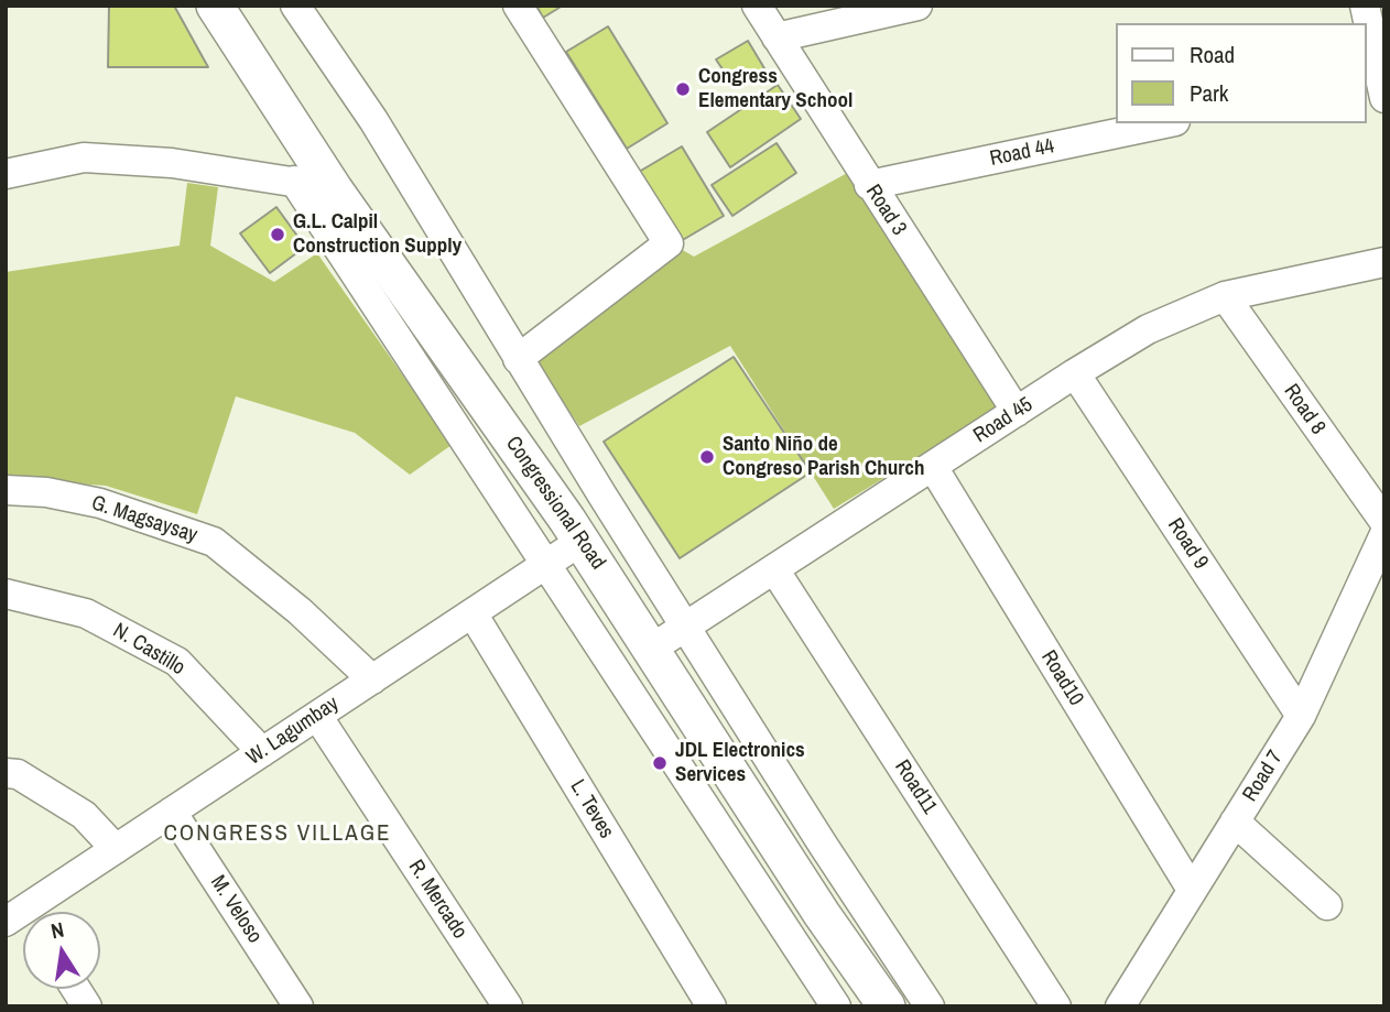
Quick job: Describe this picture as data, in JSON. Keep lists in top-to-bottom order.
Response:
{
  "streets": {
    "main road": ["Congressional Road"],
    "street": [
      "Road 44",
      "Road 3",
      "Road 8",
      "Road 45",
      "G. Magsaysay",
      "Road 9",
      "N. Castillo",
      "Road10",
      "W. Lagumbay",
      "Road 7",
      "Road11",
      "L. Teves",
      "R. Mercado",
      "M. Veloso"
    ]
  },
  "crossings": [
    ["Road 44", "Road 3"],
    ["Road 3", "Road 45"],
    ["Road 8", "Road 45"],
    ["Road 45", "Congressional Road"],
    ["Road 45", "Road 9"],
    ["Road 45", "Road10"],
    ["Road 45", "Road11"],
    ["Congressional Road", "W. Lagumbay"],
    ["G. Magsaysay", "W. Lagumbay"],
    ["Road 9", "Road 7"],
    ["N. Castillo", "W. Lagumbay"],
    ["Road10", "Road 7"],
    ["W. Lagumbay", "L. Teves"],
    ["W. Lagumbay", "R. Mercado"],
    ["W. Lagumbay", "M. Veloso"]
  ],
  "districts": ["CONGRESS VILLAGE"],
  "places": [
    "Congress Elementary School",
    "G.L. Calpil Construction Supply",
    "Santo Niño de Congreso Parish Church",
    "JDL Electronics Services"
  ],
  "legend": ["Road", "Park"],
  "north": "top"
}
